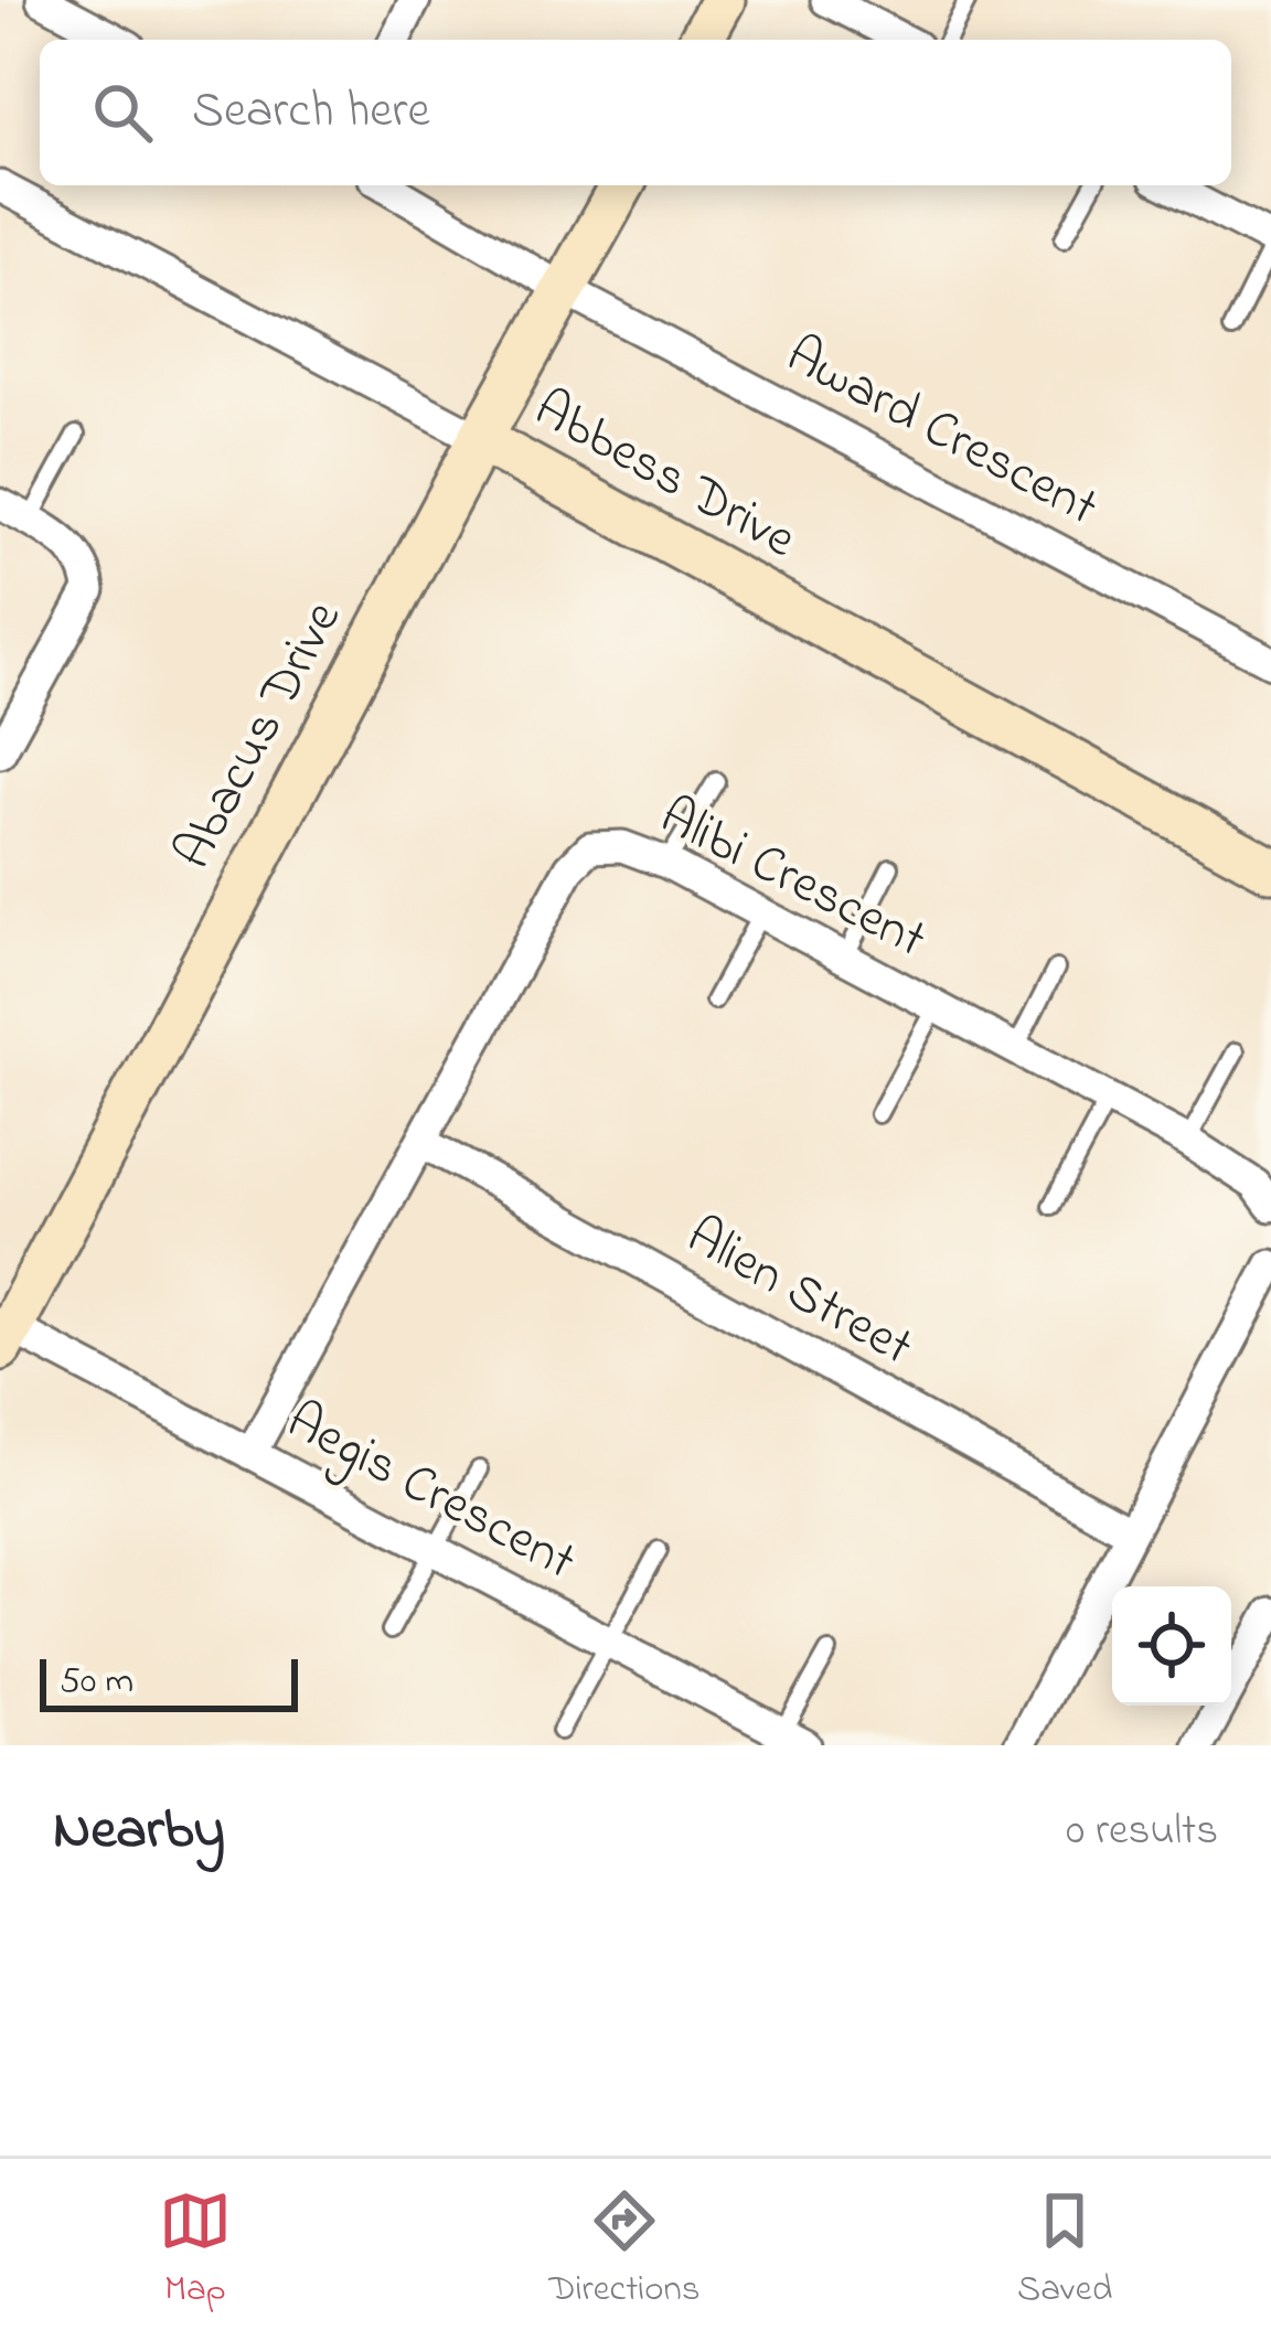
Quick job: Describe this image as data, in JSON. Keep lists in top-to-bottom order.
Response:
{
  "streets": {
    "street": [
      "Award Crescent",
      "Abbess Drive",
      "Abacus Drive",
      "Alibi Crescent",
      "Alien Street",
      "Aegis Crescent"
    ]
  },
  "crossings": [
    ["Award Crescent", "Abacus Drive"],
    ["Abbess Drive", "Abacus Drive"],
    ["Abacus Drive", "Aegis Crescent"],
    ["Alibi Crescent", "Alien Street"],
    ["Alibi Crescent", "Aegis Crescent"]
  ],
  "scale_bar": "50 m",
  "page": {
    "search": "Search here",
    "scale": "50 m",
    "heading": ["Nearby", "0 results"],
    "nav": ["Map", "Directions", "Saved"]
  }
}
